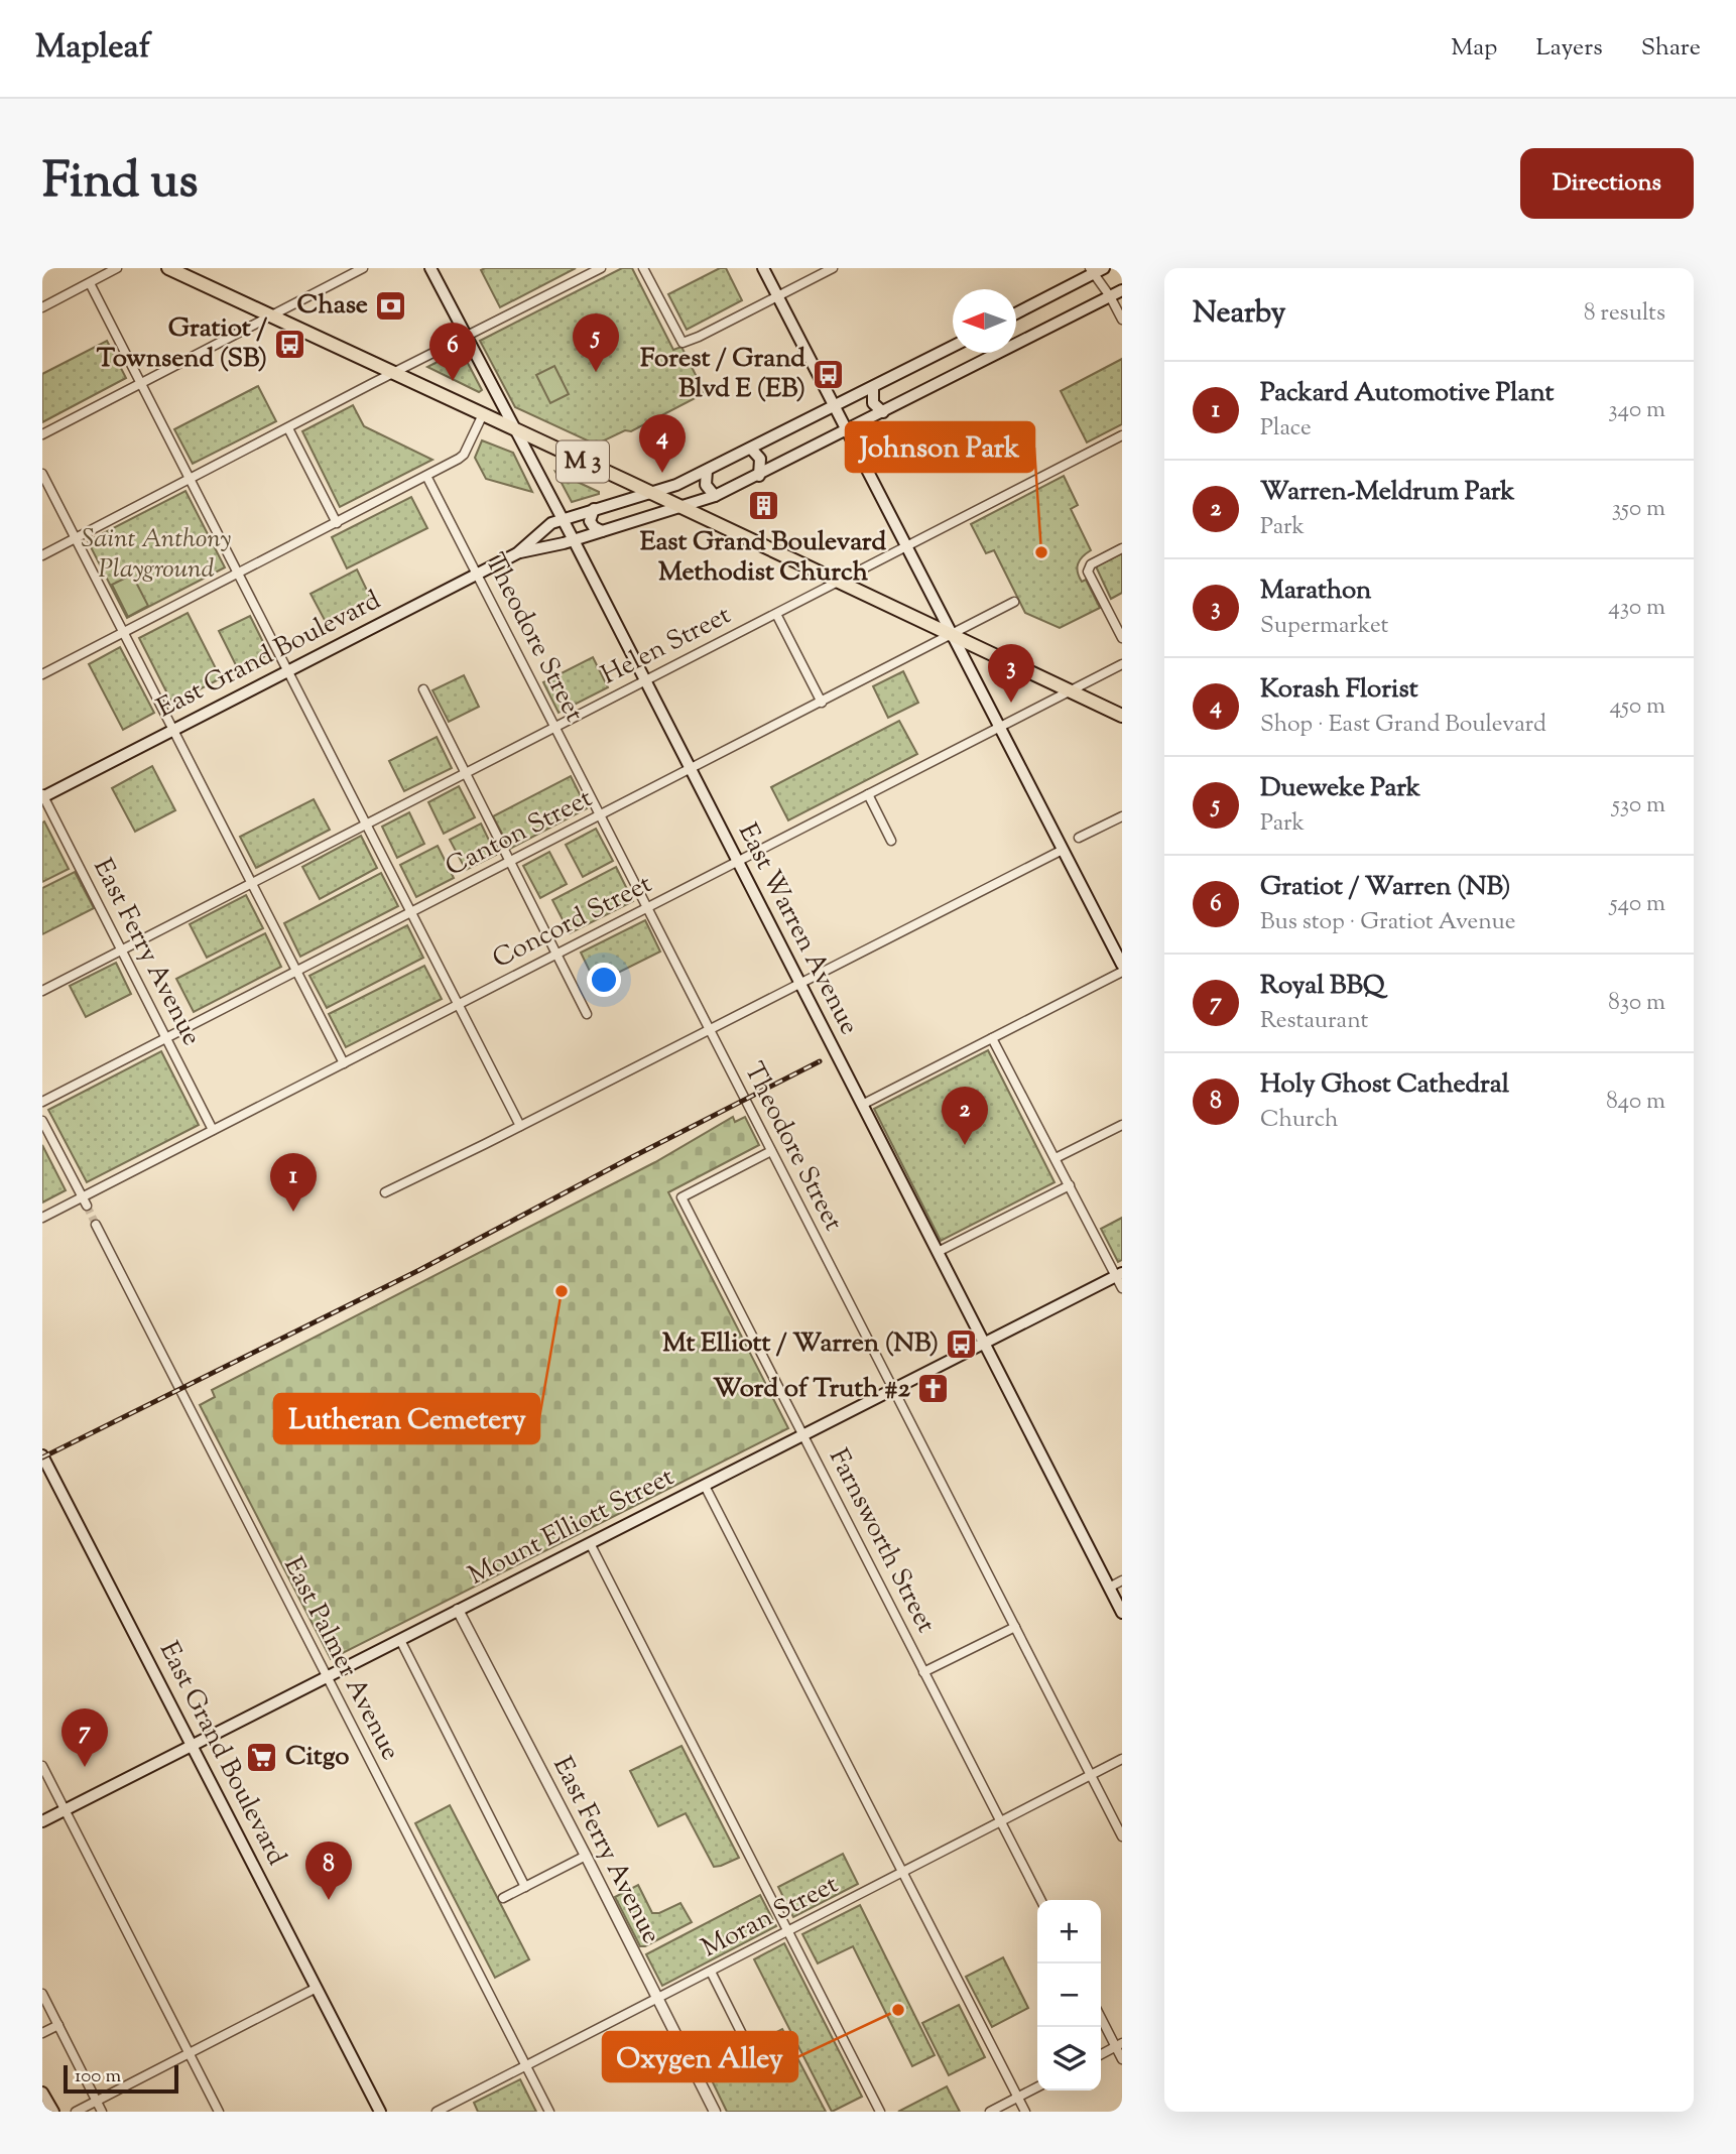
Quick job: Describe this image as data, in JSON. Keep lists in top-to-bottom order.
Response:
{
  "streets": {
    "main road": [
      "M 3",
      "East Grand Boulevard",
      "East Warren Avenue",
      "Mount Elliott Street"
    ],
    "street": [
      "Theodore Street",
      "Helen Street",
      "Canton Street",
      "Concord Street",
      "East Ferry Avenue",
      "Farnsworth Street",
      "East Palmer Avenue",
      "Moran Street"
    ]
  },
  "crossings": [
    ["M 3", "Helen Street"],
    ["M 3", "East Grand Boulevard"],
    ["M 3", "Canton Street"],
    ["M 3", "Concord Street"],
    ["M 3", "East Warren Avenue"],
    ["Theodore Street", "Helen Street"],
    ["Theodore Street", "East Grand Boulevard"],
    ["Theodore Street", "Canton Street"],
    ["Theodore Street", "Concord Street"],
    ["Theodore Street", "Mount Elliott Street"],
    ["Theodore Street", "Farnsworth Street"],
    ["Theodore Street", "Moran Street"],
    ["Helen Street", "East Warren Avenue"],
    ["Helen Street", "East Ferry Avenue"],
    ["East Grand Boulevard", "East Warren Avenue"],
    ["East Grand Boulevard", "East Ferry Avenue"],
    ["East Grand Boulevard", "Mount Elliott Street"],
    ["Canton Street", "East Warren Avenue"],
    ["Canton Street", "East Ferry Avenue"],
    ["Concord Street", "East Warren Avenue"],
    ["Concord Street", "East Ferry Avenue"],
    ["East Warren Avenue", "Mount Elliott Street"],
    ["East Ferry Avenue", "Mount Elliott Street"],
    ["East Ferry Avenue", "Moran Street"],
    ["Mount Elliott Street", "Farnsworth Street"],
    ["Mount Elliott Street", "East Palmer Avenue"],
    ["Farnsworth Street", "Moran Street"],
    ["East Palmer Avenue", "Moran Street"]
  ],
  "parks": ["Saint Anthony Playground"],
  "places": {
    "bank": ["Chase"],
    "bus stop": ["Gratiot / Townsend (SB)", "Forest / Grand Blvd E (EB)", "Mt Elliott / Warren (NB)"],
    "building": ["East Grand Boulevard Methodist Church"],
    "other": ["Johnson Park", "Lutheran Cemetery", "Oxygen Alley"],
    "church": ["Word of Truth #2"],
    "supermarket": ["Citgo"]
  },
  "scale_bar": "100 m",
  "north": "left",
  "page": {
    "header": "Mapleaf",
    "nav": ["Map", "Layers", "Share"],
    "title": "Find us",
    "buttons": "Directions",
    "heading": ["Nearby", "8 results"],
    "pins": [
      "5",
      "6",
      "4",
      "3",
      "2",
      "1",
      "7",
      "8"
    ],
    "list": [
      {
        "mark": "1",
        "name": "Packard Automotive Plant",
        "note": "Place",
        "value": "340 m"
      },
      {
        "mark": "2",
        "name": "Warren-Meldrum Park",
        "note": "Park",
        "value": "350 m"
      },
      {
        "mark": "3",
        "name": "Marathon",
        "note": "Supermarket",
        "value": "430 m"
      },
      {
        "mark": "4",
        "name": "Korash Florist",
        "note": "Shop · East Grand Boulevard",
        "value": "450 m"
      },
      {
        "mark": "5",
        "name": "Dueweke Park",
        "note": "Park",
        "value": "530 m"
      },
      {
        "mark": "6",
        "name": "Gratiot / Warren (NB)",
        "note": "Bus stop · Gratiot Avenue",
        "value": "540 m"
      },
      {
        "mark": "7",
        "name": "Royal BBQ",
        "note": "Restaurant",
        "value": "830 m"
      },
      {
        "mark": "8",
        "name": "Holy Ghost Cathedral",
        "note": "Church",
        "value": "840 m"
      }
    ],
    "map_buttons": ["+", "−"],
    "scale": "100 m"
  }
}
